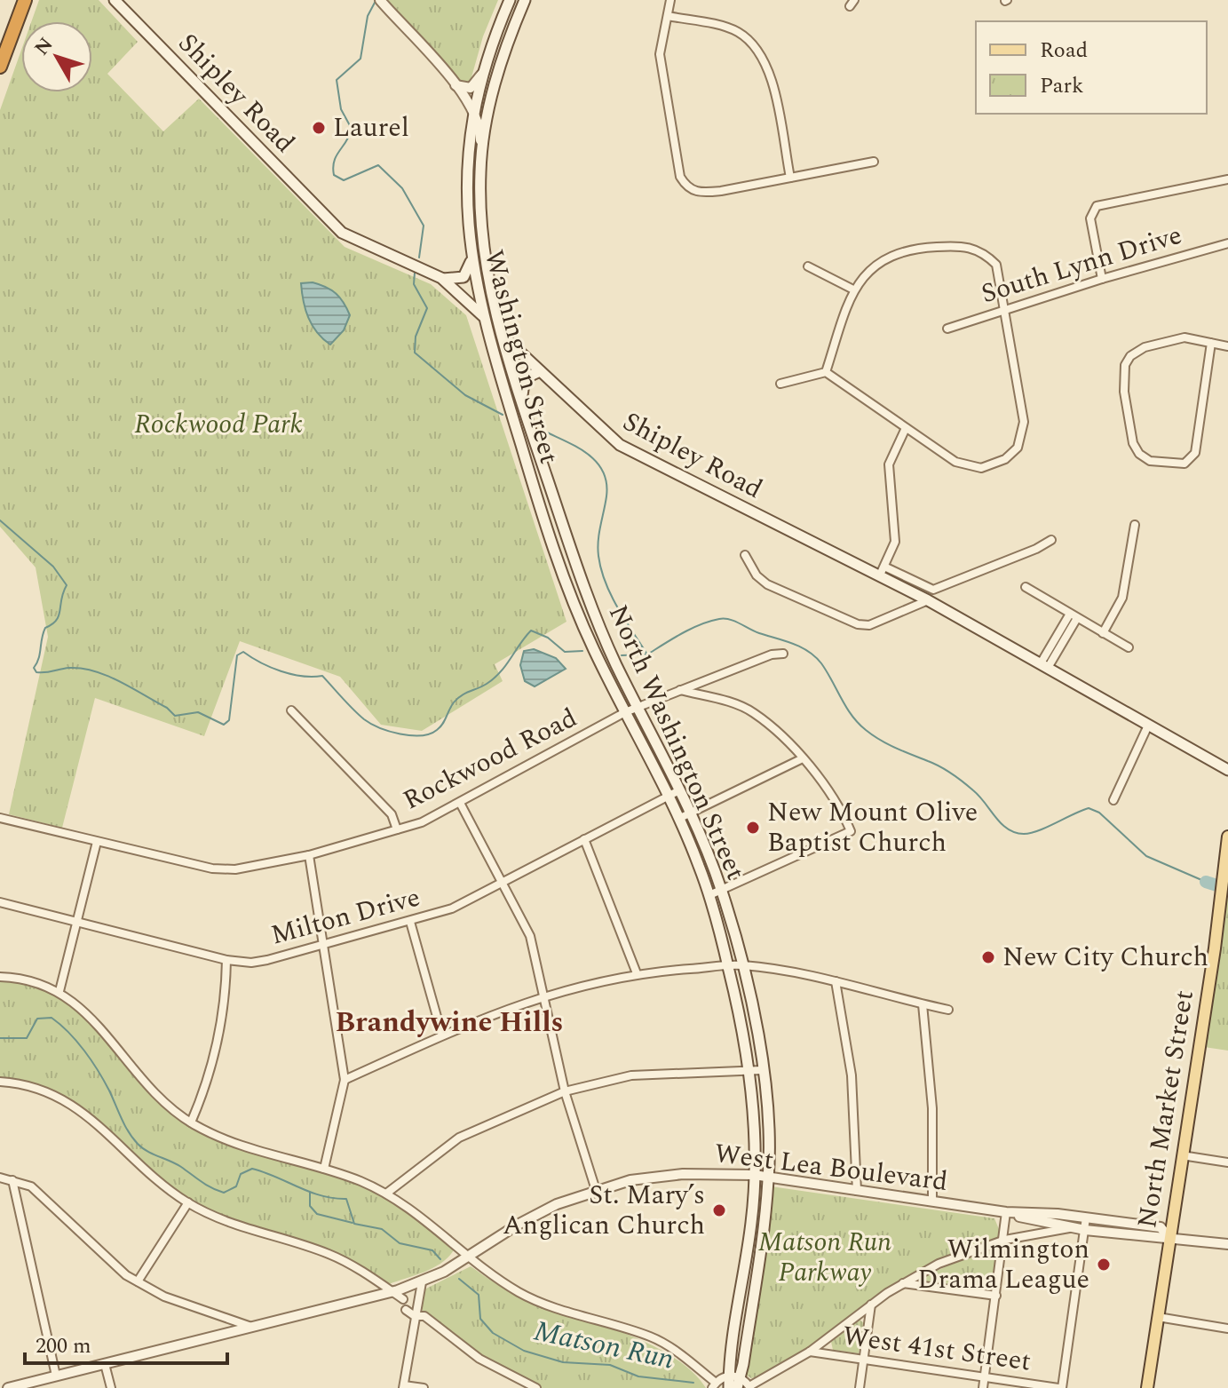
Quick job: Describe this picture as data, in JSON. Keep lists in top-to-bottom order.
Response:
{
  "streets": {
    "main road": [
      "Shipley Road",
      "Washington Street",
      "North Washington Street",
      "North Market Street"
    ],
    "street": [
      "South Lynn Drive",
      "Rockwood Road",
      "Milton Drive",
      "West Lea Boulevard",
      "West 41st Street"
    ]
  },
  "crossings": [
    ["Shipley Road", "Washington Street"],
    ["Shipley Road", "North Washington Street"],
    ["Washington Street", "North Washington Street"],
    ["Washington Street", "Rockwood Road"],
    ["North Washington Street", "Rockwood Road"],
    ["North Washington Street", "Milton Drive"],
    ["North Washington Street", "West Lea Boulevard"],
    ["North Market Street", "West Lea Boulevard"]
  ],
  "districts": ["Brandywine Hills"],
  "water": ["Matson Run"],
  "parks": ["Rockwood Park", "Matson Run Parkway"],
  "places": [
    "Laurel",
    "New Mount Olive Baptist Church",
    "New City Church",
    "St. Mary’s Anglican Church",
    "Wilmington Drama League"
  ],
  "legend": ["Road", "Park"],
  "scale_bar": "200 m",
  "north": "top left"
}
